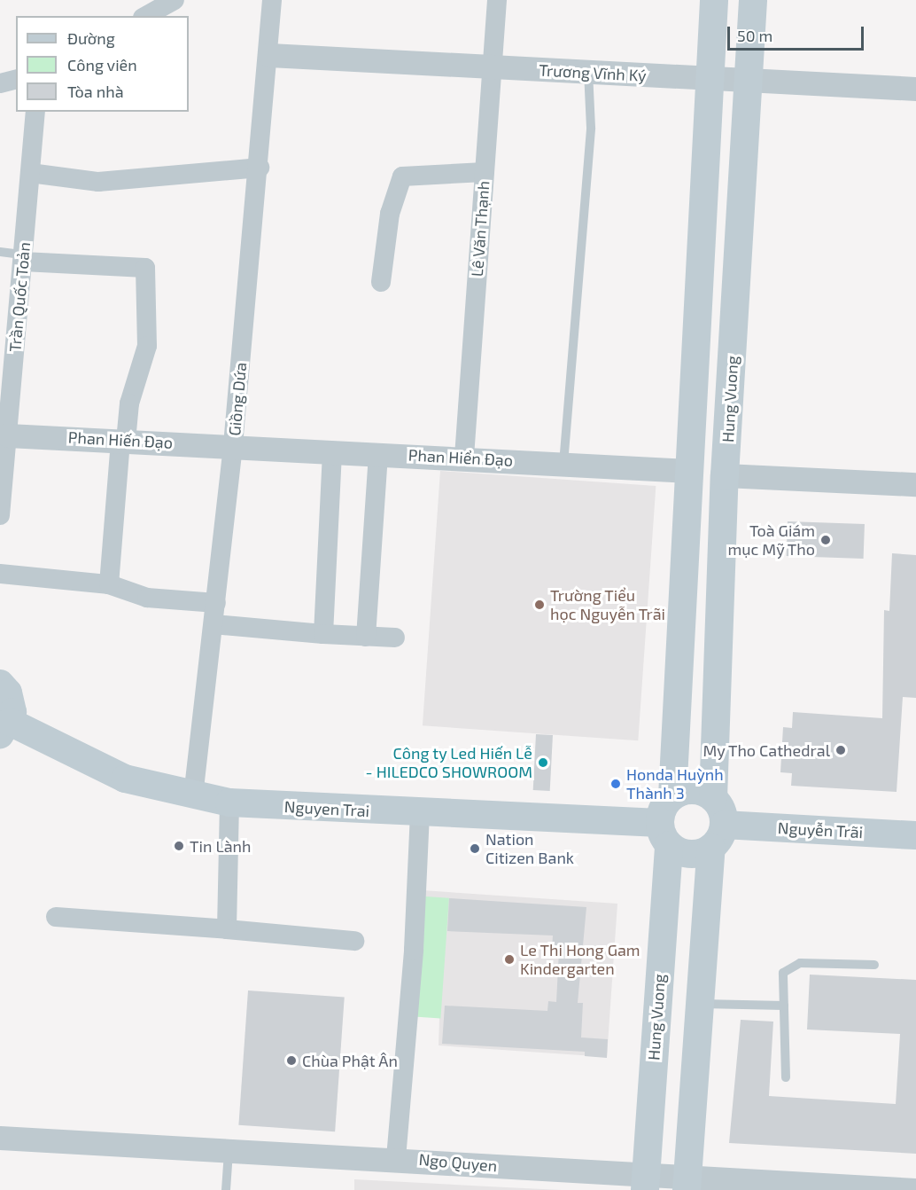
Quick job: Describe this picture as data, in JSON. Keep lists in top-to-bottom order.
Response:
{
  "streets": {
    "main road": ["Hung Vuong", "Nguyen Trai", "Nguyễn Trãi"],
    "street": [
      "Trương Vĩnh Ký",
      "Lê Văn Thạnh",
      "Trần Quốc Toản",
      "Giồng Dứa",
      "Phan Hiến Đạo",
      "Phan Hiển Đạo",
      "Ngo Quyen"
    ]
  },
  "crossings": [
    ["Trương Vĩnh Ký", "Lê Văn Thạnh"],
    ["Trương Vĩnh Ký", "Giồng Dứa"],
    ["Trương Vĩnh Ký", "Hung Vuong"],
    ["Lê Văn Thạnh", "Phan Hiển Đạo"],
    ["Trần Quốc Toản", "Phan Hiến Đạo"],
    ["Giồng Dứa", "Phan Hiến Đạo"],
    ["Giồng Dứa", "Phan Hiển Đạo"],
    ["Giồng Dứa", "Nguyen Trai"],
    ["Hung Vuong", "Nguyen Trai"],
    ["Hung Vuong", "Nguyễn Trãi"],
    ["Hung Vuong", "Ngo Quyen"],
    ["Phan Hiến Đạo", "Phan Hiển Đạo"],
    ["Nguyen Trai", "Nguyễn Trãi"]
  ],
  "places": [
    "Toà Giám mục Mỹ Tho",
    "Trường Tiểu học Nguyễn Trãi",
    "My Tho Cathedral",
    "Công ty Led Hiến Lễ - HILEDCO SHOWROOM",
    "Honda Huỳnh Thành 3",
    "Tin Lành",
    "Nation Citizen Bank",
    "Le Thi Hong Gam Kindergarten",
    "Chùa Phật Ân"
  ],
  "legend": ["Đường", "Công viên", "Tòa nhà"],
  "scale_bar": "50 m"
}
